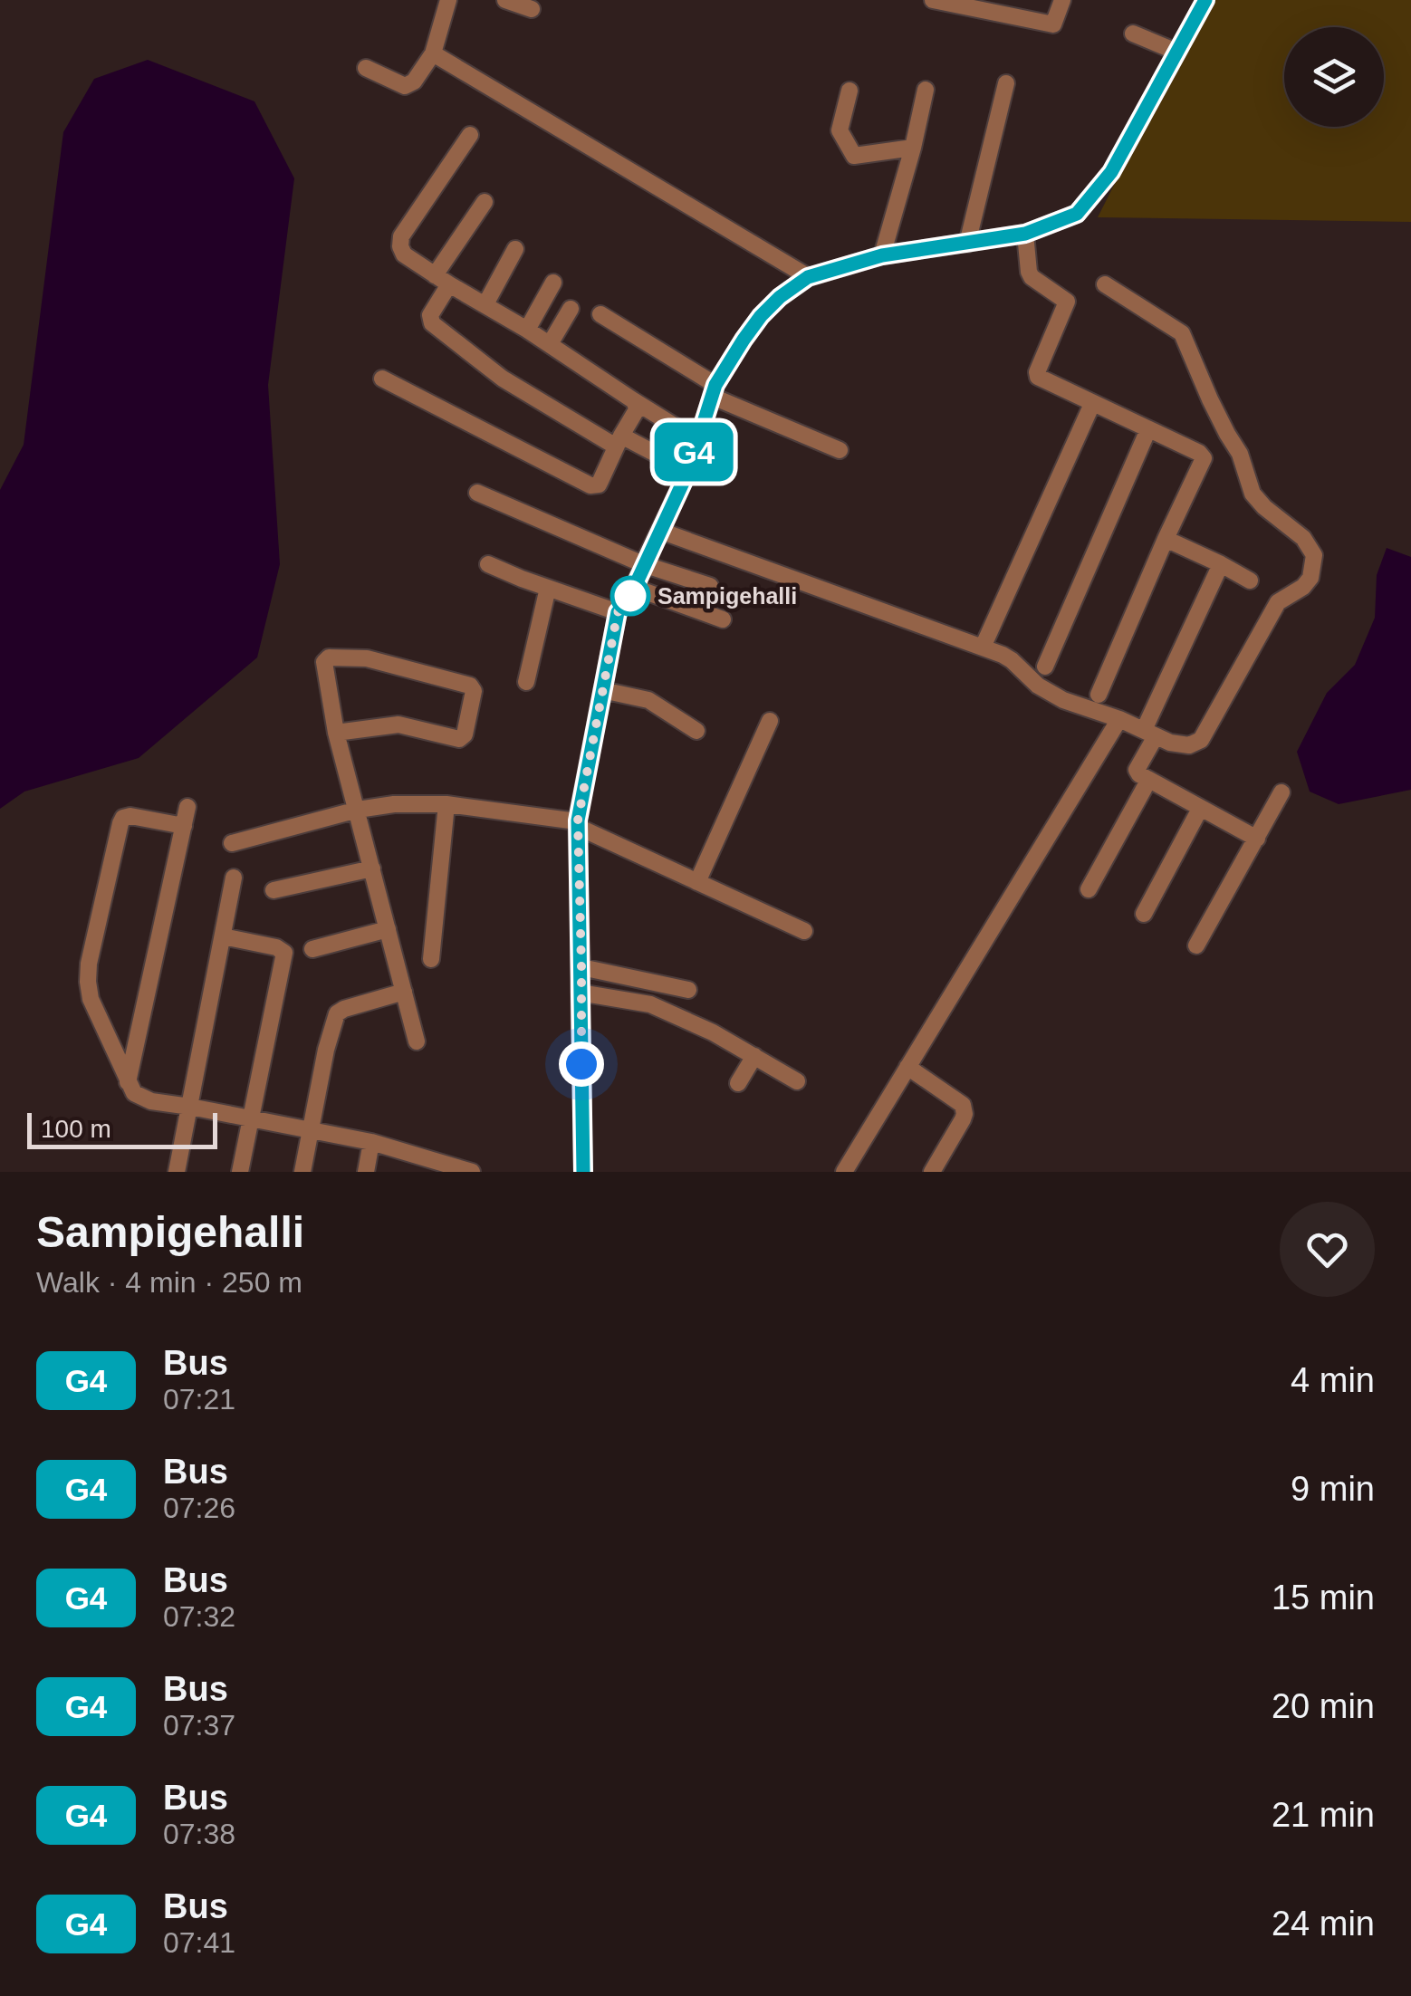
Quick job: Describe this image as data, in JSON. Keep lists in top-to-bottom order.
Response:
{
  "places": ["Sampigehalli"],
  "lines": ["bus line G4"],
  "scale_bar": "100 m",
  "page": {
    "on_map": "G4",
    "scale": "100 m",
    "heading": ["Sampigehalli", "Walk · 4 min · 250 m"],
    "list": [
      {
        "mark": "G4",
        "name": "Bus",
        "note": "07:21",
        "value": "4 min"
      },
      {
        "mark": "G4",
        "name": "Bus",
        "note": "07:26",
        "value": "9 min"
      },
      {
        "mark": "G4",
        "name": "Bus",
        "note": "07:32",
        "value": "15 min"
      },
      {
        "mark": "G4",
        "name": "Bus",
        "note": "07:37",
        "value": "20 min"
      },
      {
        "mark": "G4",
        "name": "Bus",
        "note": "07:38",
        "value": "21 min"
      },
      {
        "mark": "G4",
        "name": "Bus",
        "note": "07:41",
        "value": "24 min"
      }
    ]
  }
}
